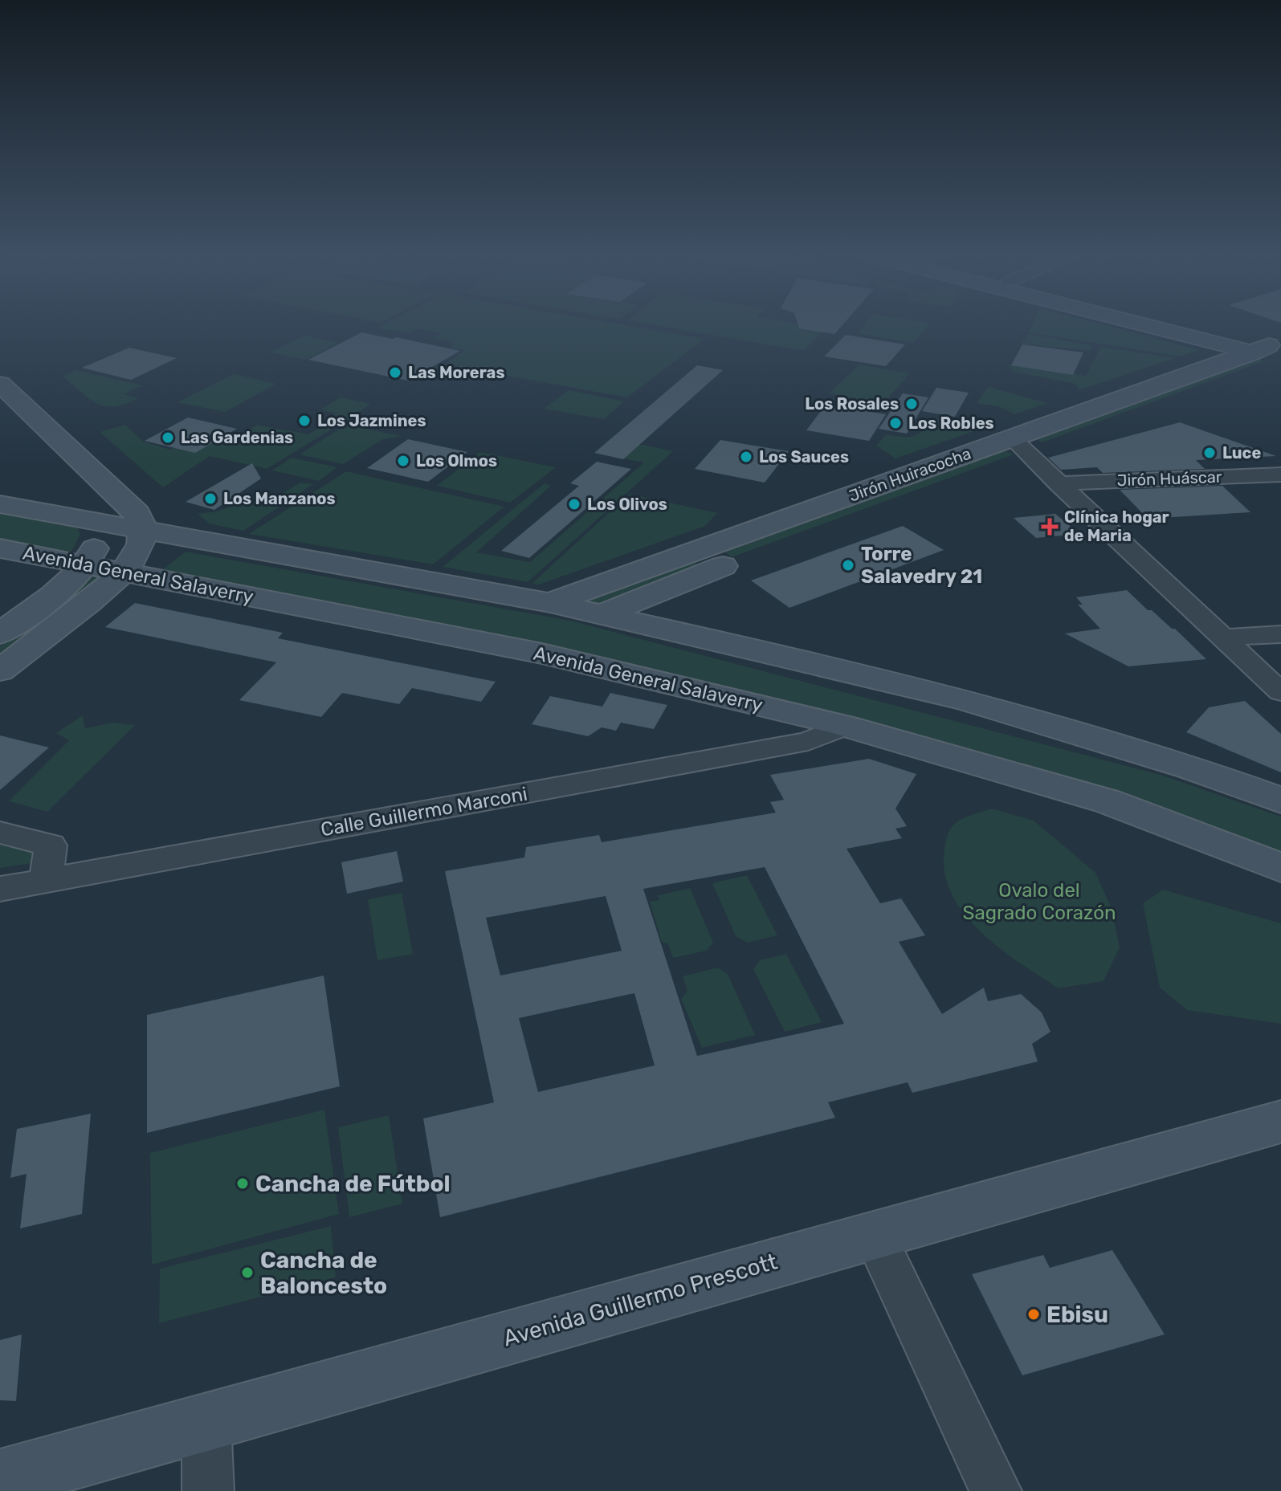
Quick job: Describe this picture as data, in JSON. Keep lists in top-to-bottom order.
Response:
{
  "streets": {
    "main road": ["Jirón Huiracocha", "Avenida General Salaverry", "Avenida Guillermo Prescott"],
    "street": ["Jirón Huáscar", "Calle Guillermo Marconi"]
  },
  "crossings": [
    ["Avenida General Salaverry", "Calle Guillermo Marconi"]
  ],
  "parks": ["Ovalo del Sagrado Corazón"],
  "places": {
    "other": [
      "Las Moreras",
      "Los Rosales",
      "Los Jazmines",
      "Los Robles",
      "Las Gardenias",
      "Luce",
      "Los Sauces",
      "Los Olmos",
      "Los Manzanos",
      "Los Olivos",
      "Torre Salavedry 21",
      "Cancha de Fútbol",
      "Cancha de Baloncesto",
      "Ebisu"
    ],
    "health": ["Clínica hogar de Maria"]
  }
}
